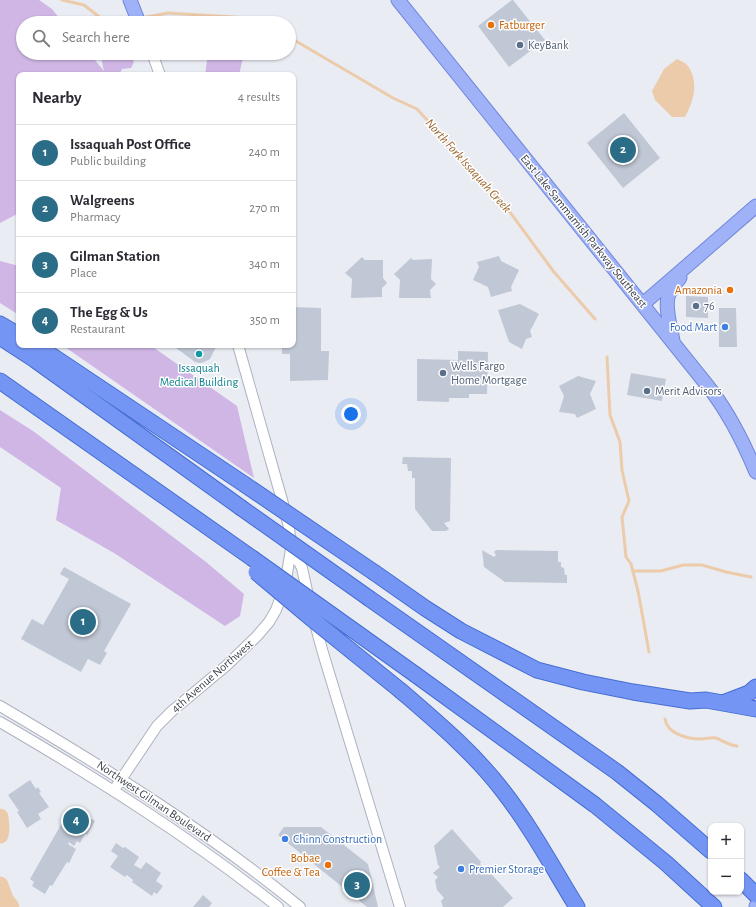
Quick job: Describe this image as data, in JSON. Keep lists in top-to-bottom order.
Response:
{
  "streets": {
    "main road": ["East Lake Sammamish Parkway Southeast"],
    "street": ["4th Avenue Northwest", "Northwest Gilman Boulevard"]
  },
  "crossings": [
    ["4th Avenue Northwest", "Northwest Gilman Boulevard"]
  ],
  "water": ["North Fork Issaquah Creek"],
  "places": [
    "Fatburger",
    "KeyBank",
    "Amazonia",
    "76",
    "Food Mart",
    "Issaquah Medical Building",
    "Wells Fargo Home Mortgage",
    "Merit Advisors",
    "Chinn Construction",
    "Bobae Coffee & Tea",
    "Premier Storage"
  ],
  "page": {
    "search": "Search here",
    "heading": ["Nearby", "4 results"],
    "list": [
      {
        "mark": "1",
        "name": "Issaquah Post Office",
        "note": "Public building",
        "value": "240 m"
      },
      {
        "mark": "2",
        "name": "Walgreens",
        "note": "Pharmacy",
        "value": "270 m"
      },
      {
        "mark": "3",
        "name": "Gilman Station",
        "note": "Place",
        "value": "340 m"
      },
      {
        "mark": "4",
        "name": "The Egg & Us",
        "note": "Restaurant",
        "value": "350 m"
      }
    ],
    "pins": [
      "2",
      "1",
      "4",
      "3"
    ],
    "map_buttons": ["+", "−"]
  }
}
